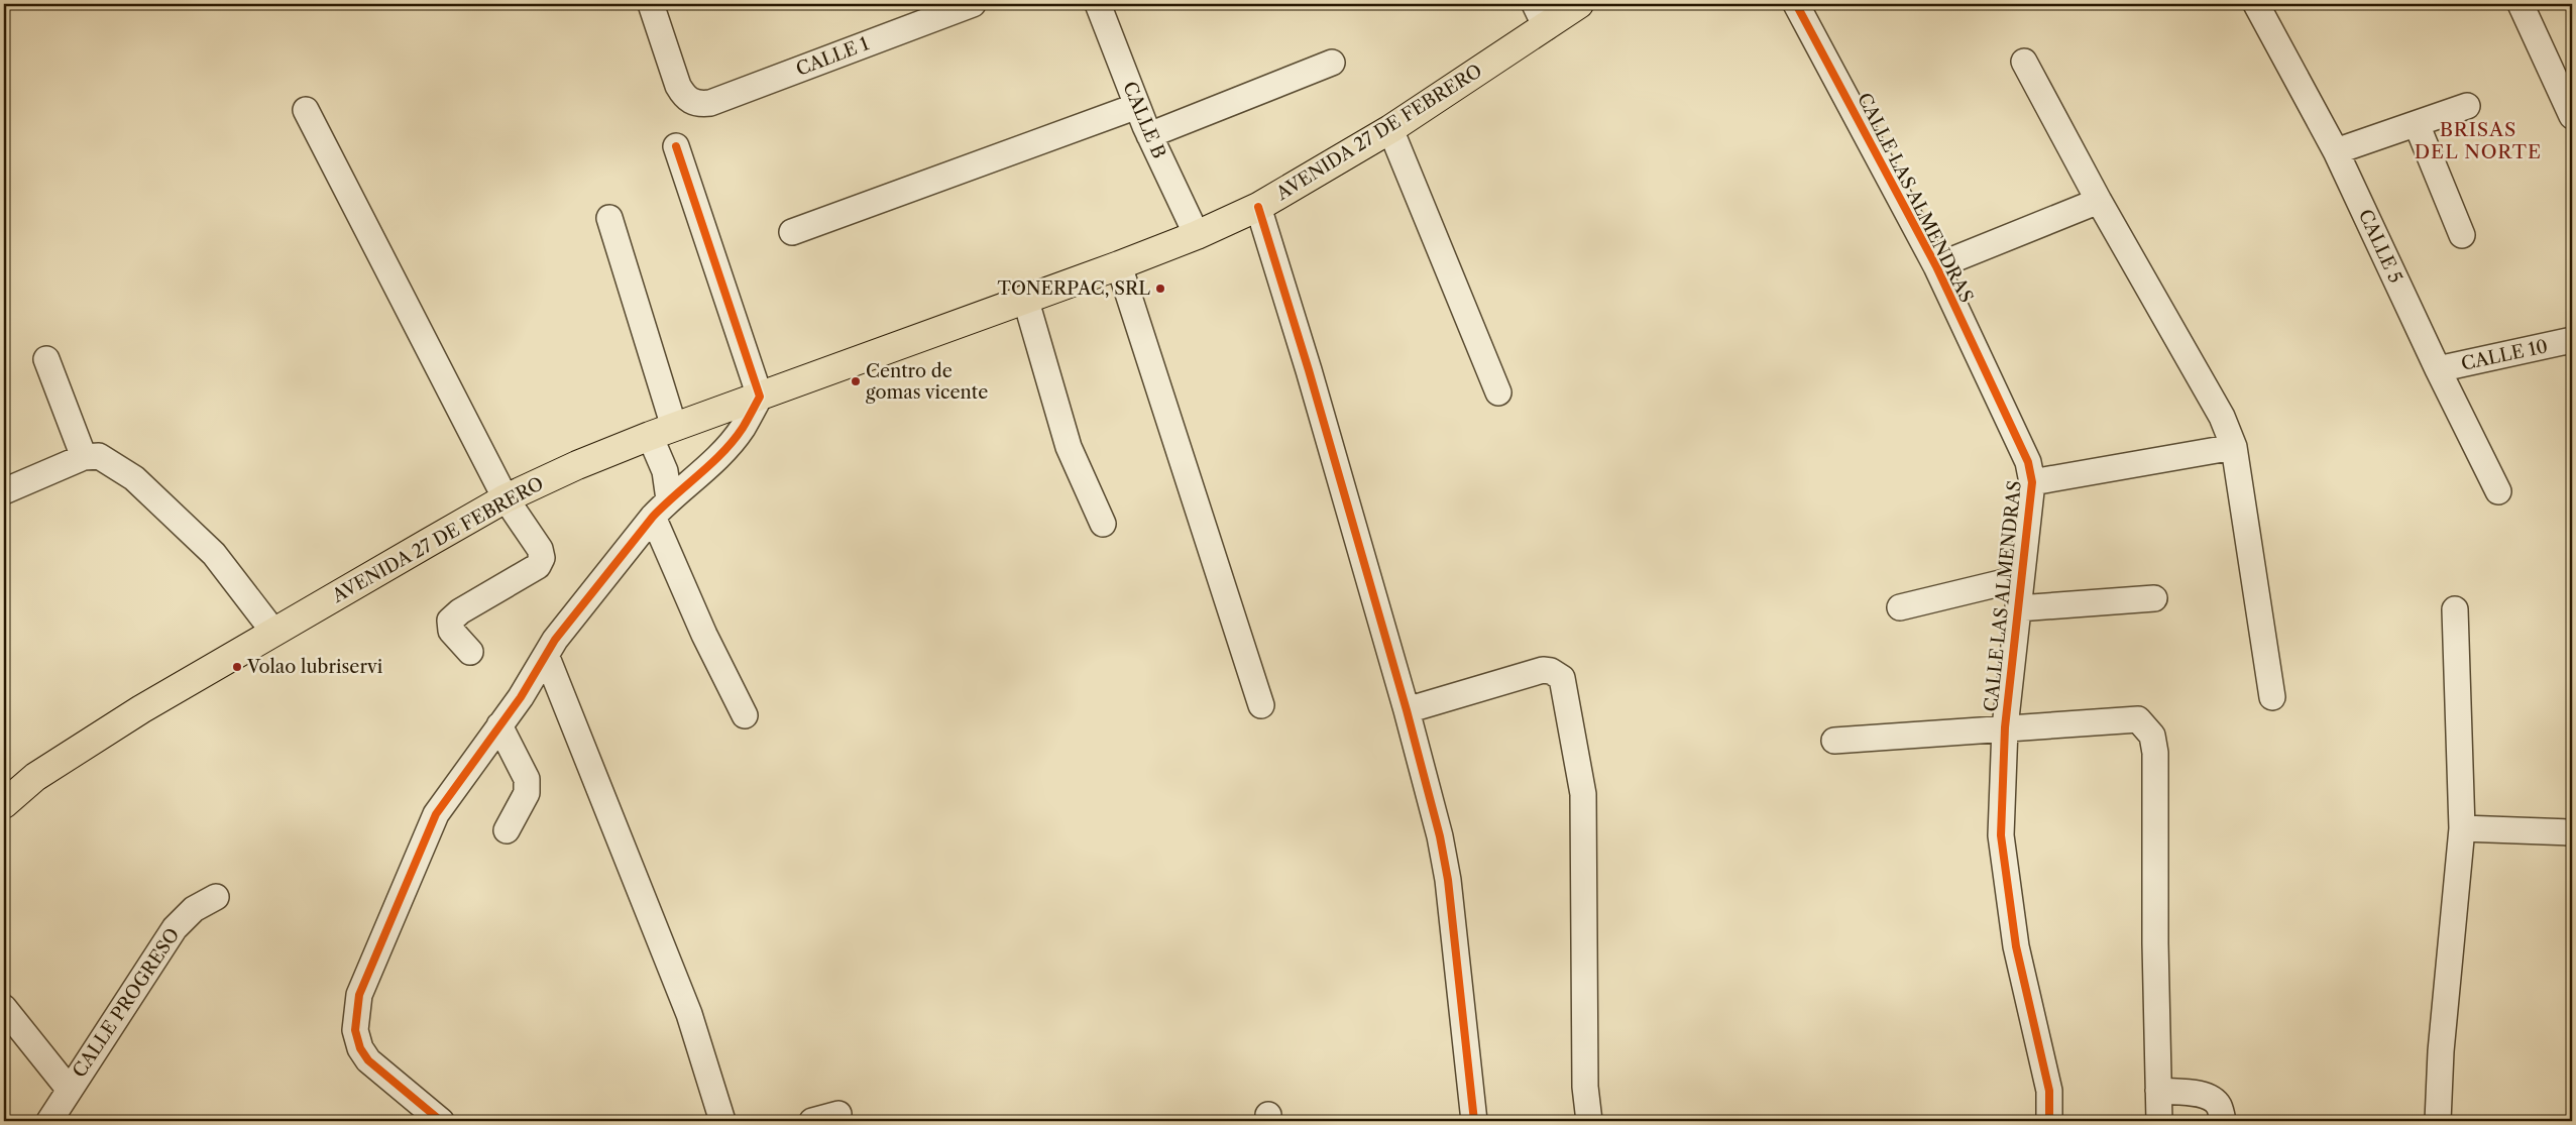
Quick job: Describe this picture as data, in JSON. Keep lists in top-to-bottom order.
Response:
{
  "streets": {
    "main road": ["AVENIDA 27 DE FEBRERO"],
    "street": [
      "CALLE 1",
      "CALLE B",
      "CALLE LAS ALMENDRAS",
      "CALLE 5",
      "CALLE 10",
      "CALLE PROGRESO"
    ]
  },
  "crossings": [
    ["CALLE B", "AVENIDA 27 DE FEBRERO"],
    ["CALLE 5", "CALLE 10"]
  ],
  "districts": ["BRISAS DEL NORTE"],
  "places": ["TONERPAC, SRL", "Centro de gomas vicente", "Volao lubriservi"]
}
